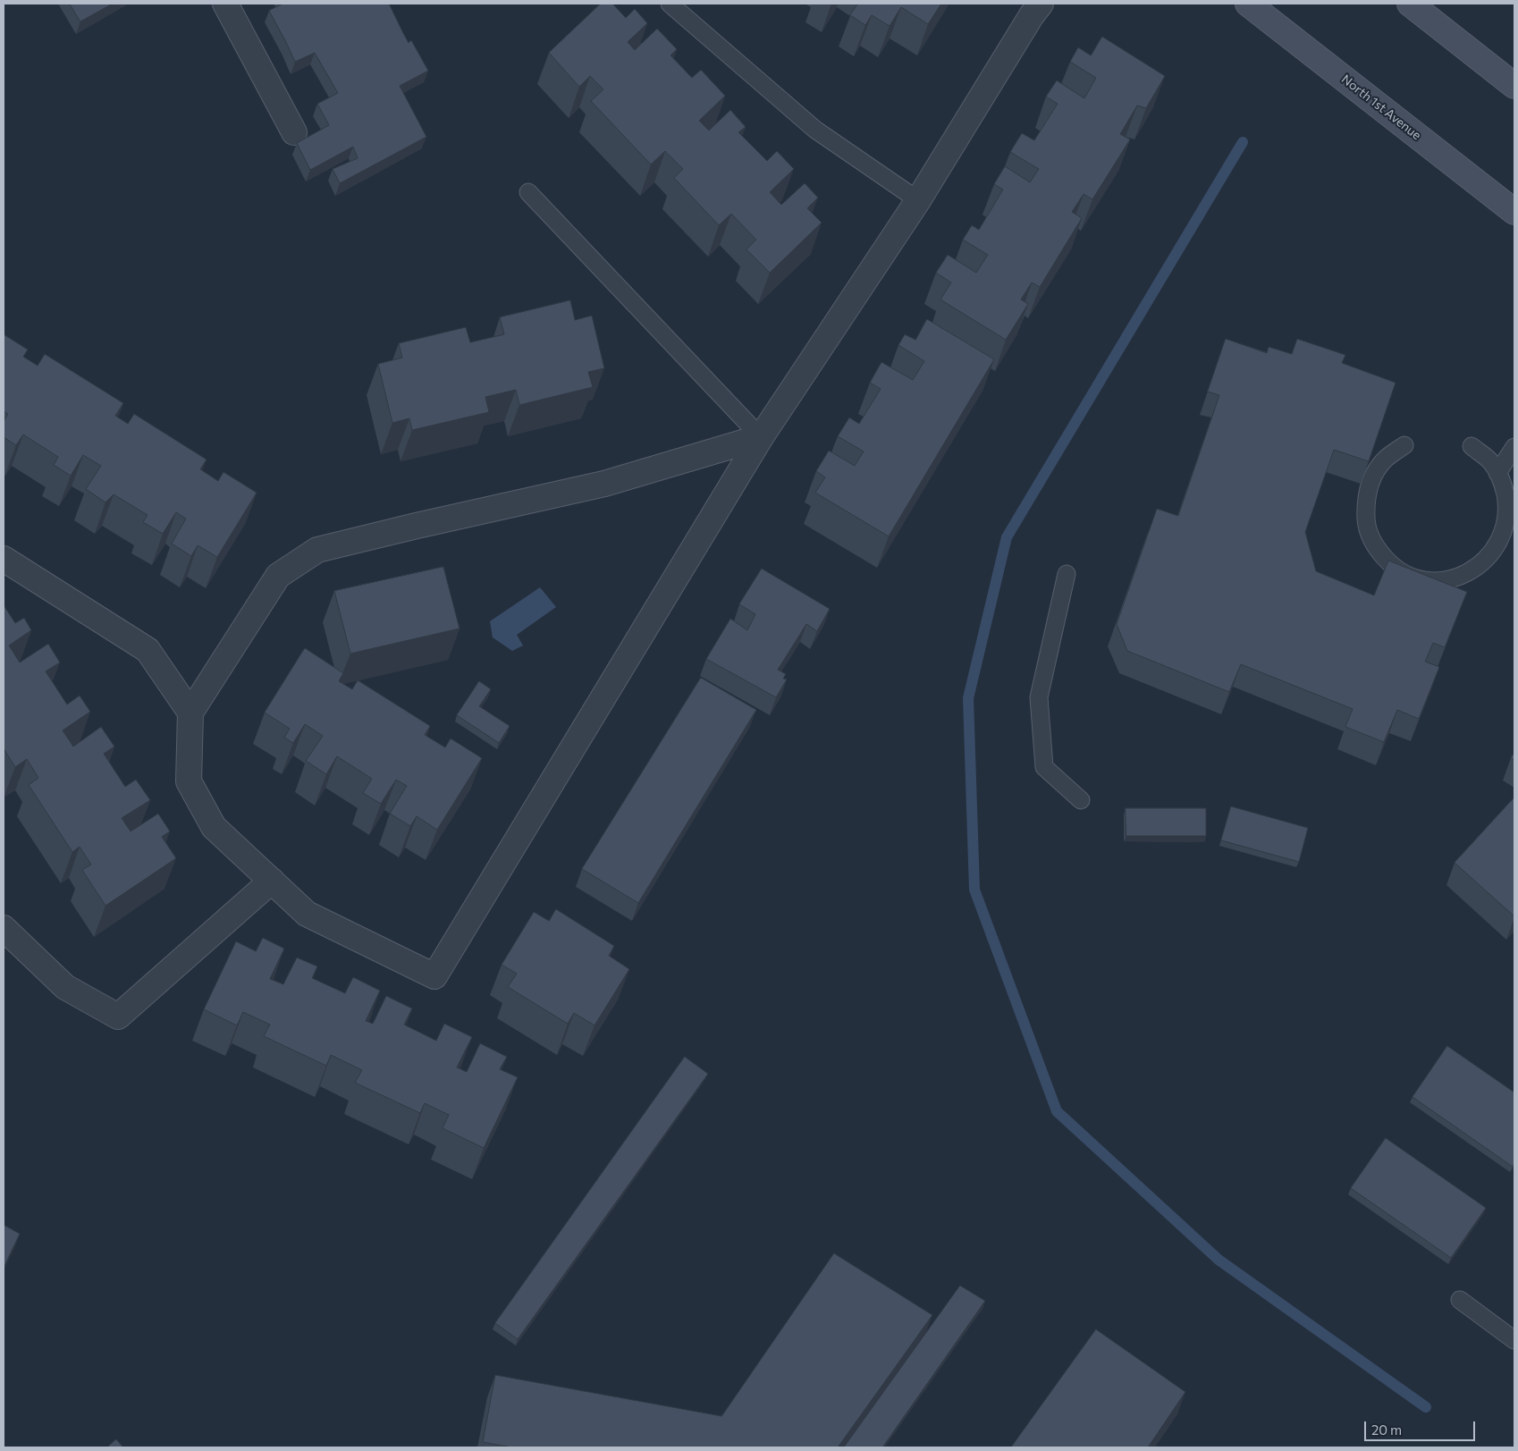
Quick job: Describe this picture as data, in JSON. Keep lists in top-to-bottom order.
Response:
{
  "streets": {
    "main road": ["North 1st Avenue"]
  },
  "scale_bar": "20 m"
}
